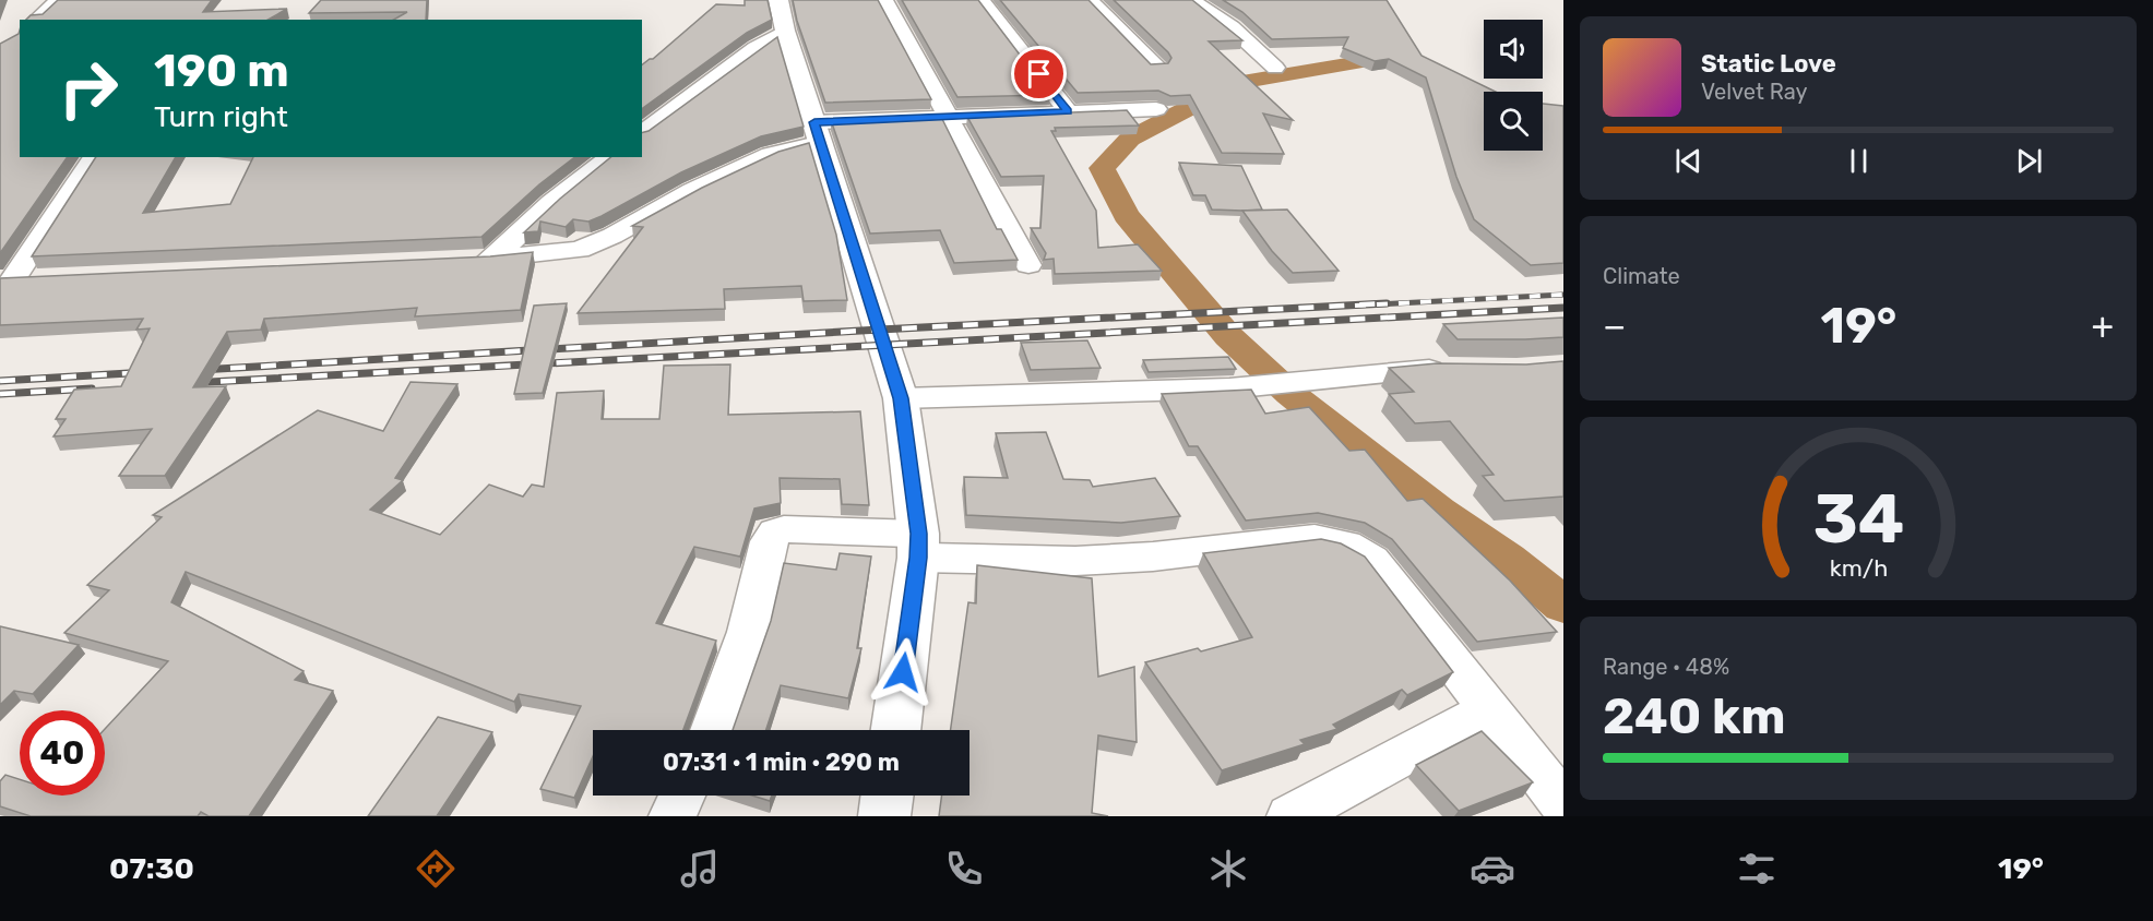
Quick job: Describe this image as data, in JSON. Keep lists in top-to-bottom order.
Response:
{
  "page": {
    "turn": ["190 m", "Turn right"],
    "song": ["Static Love", "Velvet Ray"],
    "tile": [
      "Climate",
      ["Range · 48%", "240 km"]
    ],
    "heat": ["−", "19°", "+"],
    "limit": "40",
    "trip": "07:31 · 1 min · 290 m",
    "tabs": ["07:30", "19°"],
    "gauge": ["34", "km/h"]
  }
}
